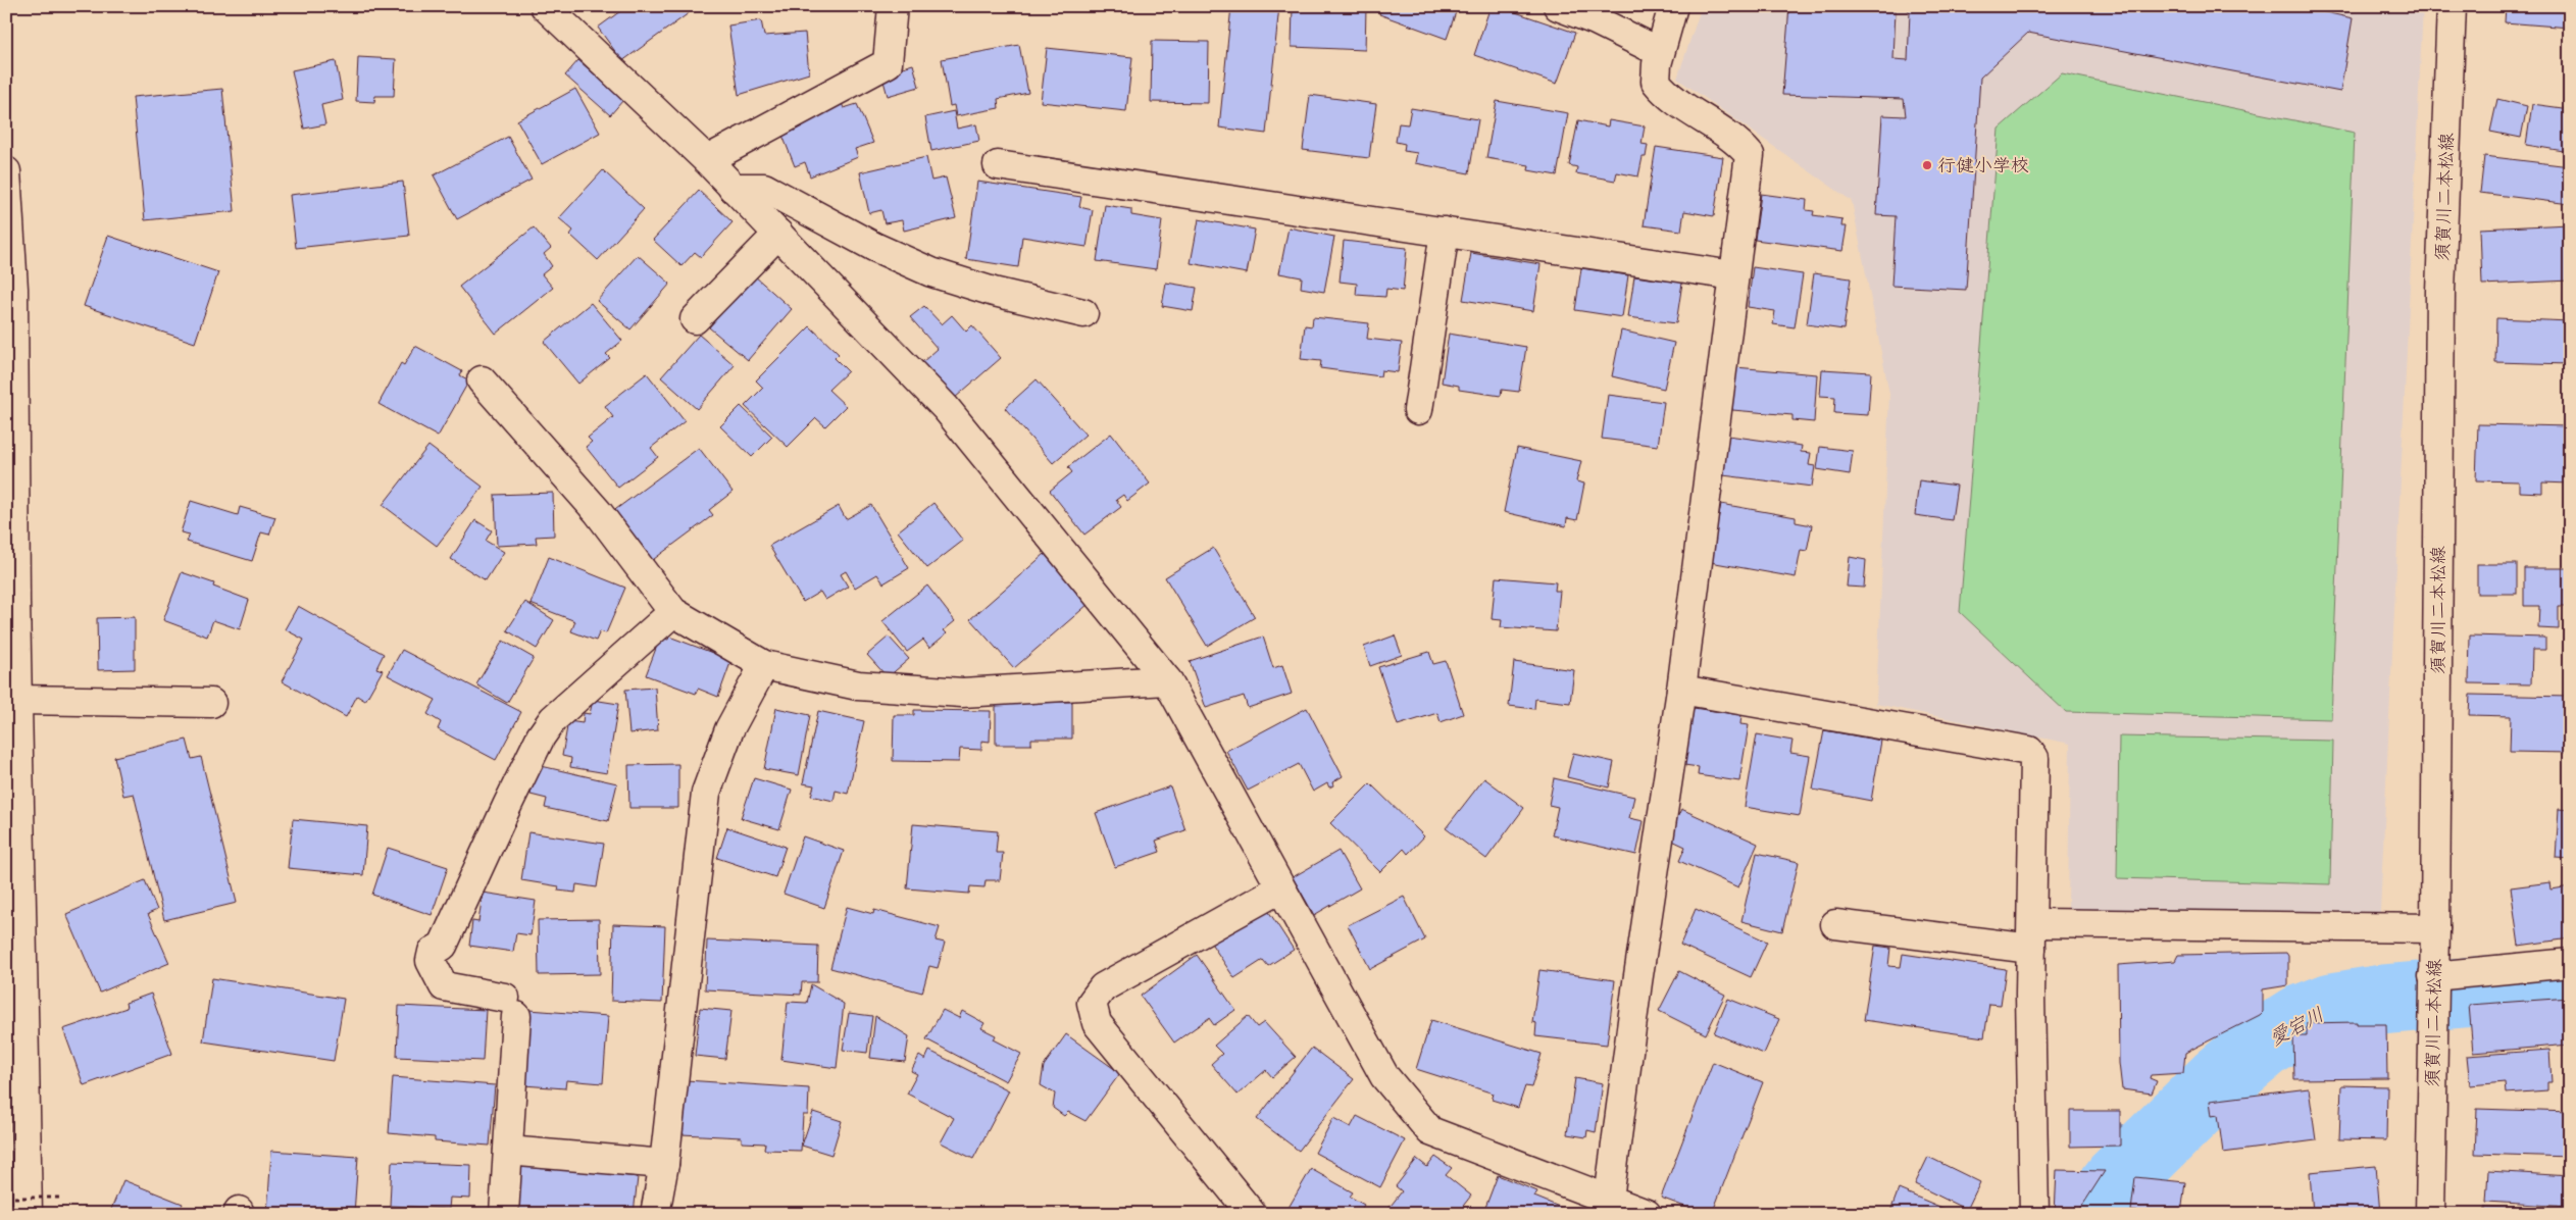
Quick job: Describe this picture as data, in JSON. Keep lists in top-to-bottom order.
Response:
{
  "streets": {
    "main road": ["須賀川二本松線"]
  },
  "water": ["愛宕川"],
  "places": ["行健小学校"]
}
